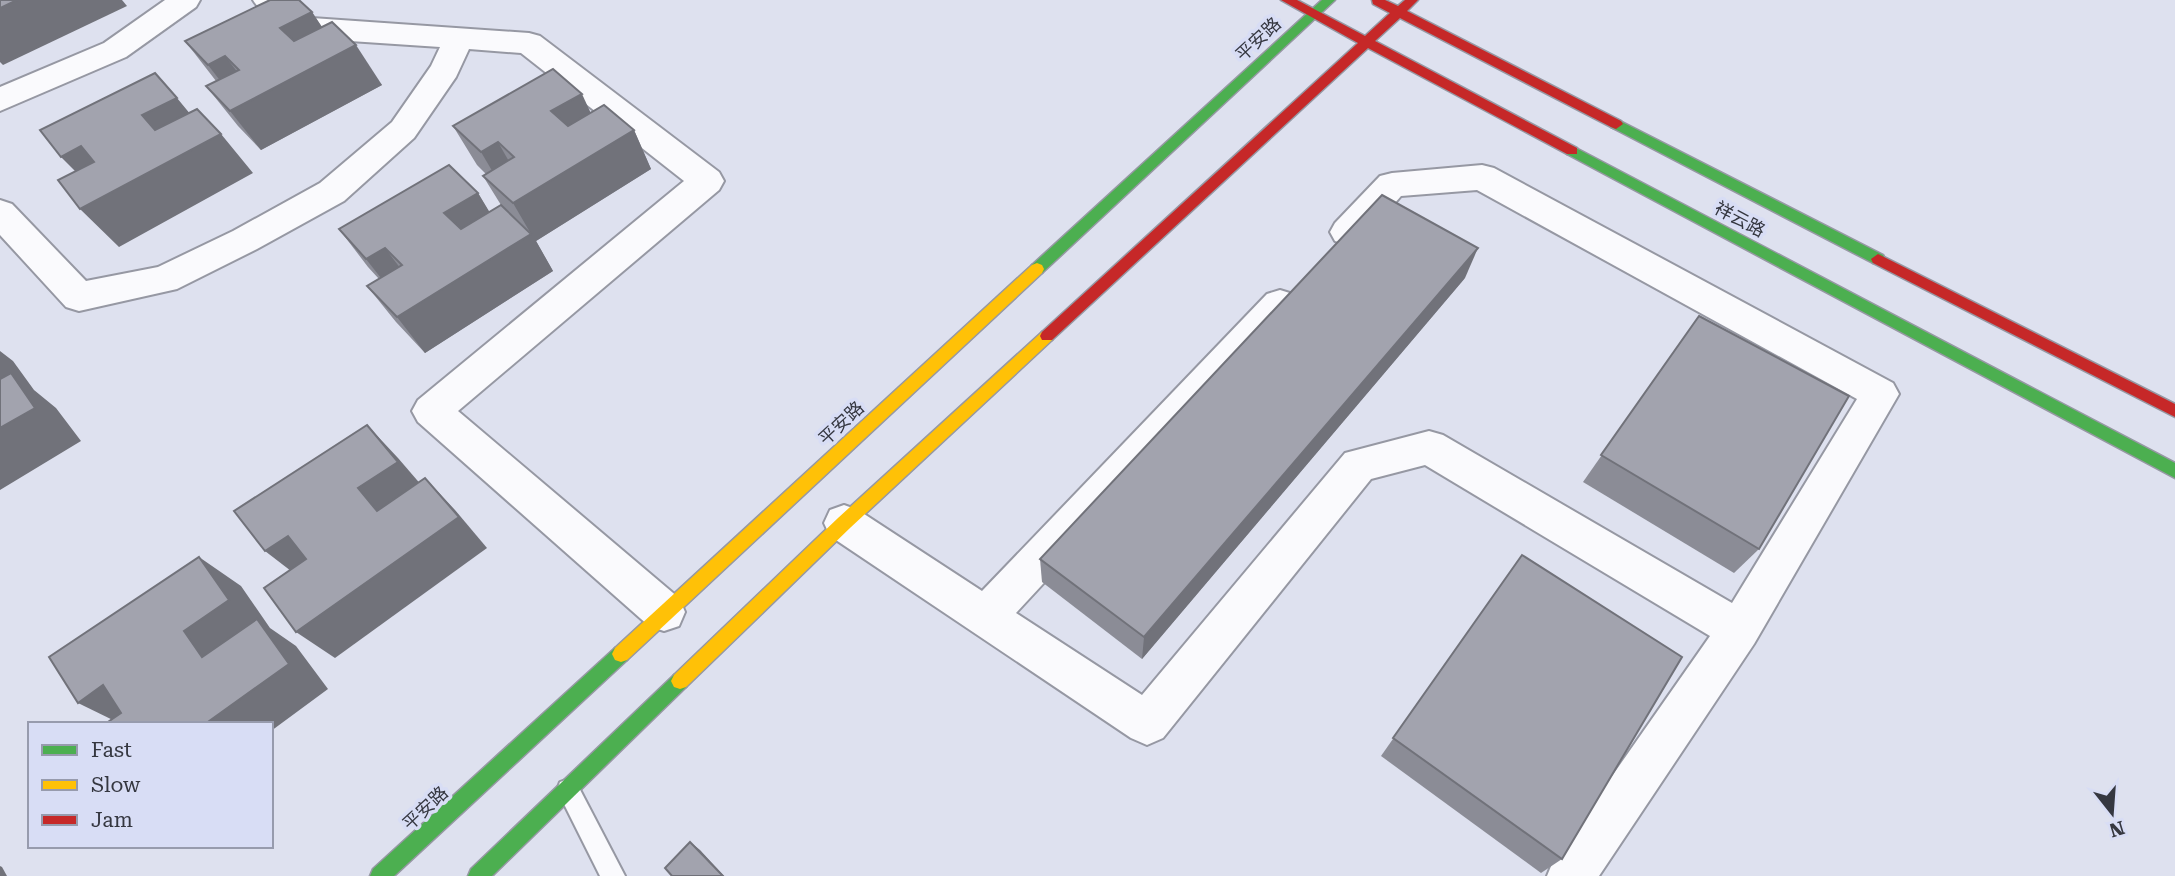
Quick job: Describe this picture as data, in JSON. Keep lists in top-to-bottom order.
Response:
{
  "streets": {
    "street": ["平安路", "祥云路"]
  },
  "crossings": [
    ["平安路", "祥云路"]
  ],
  "legend": ["Fast", "Slow", "Jam"],
  "north": "bottom"
}
